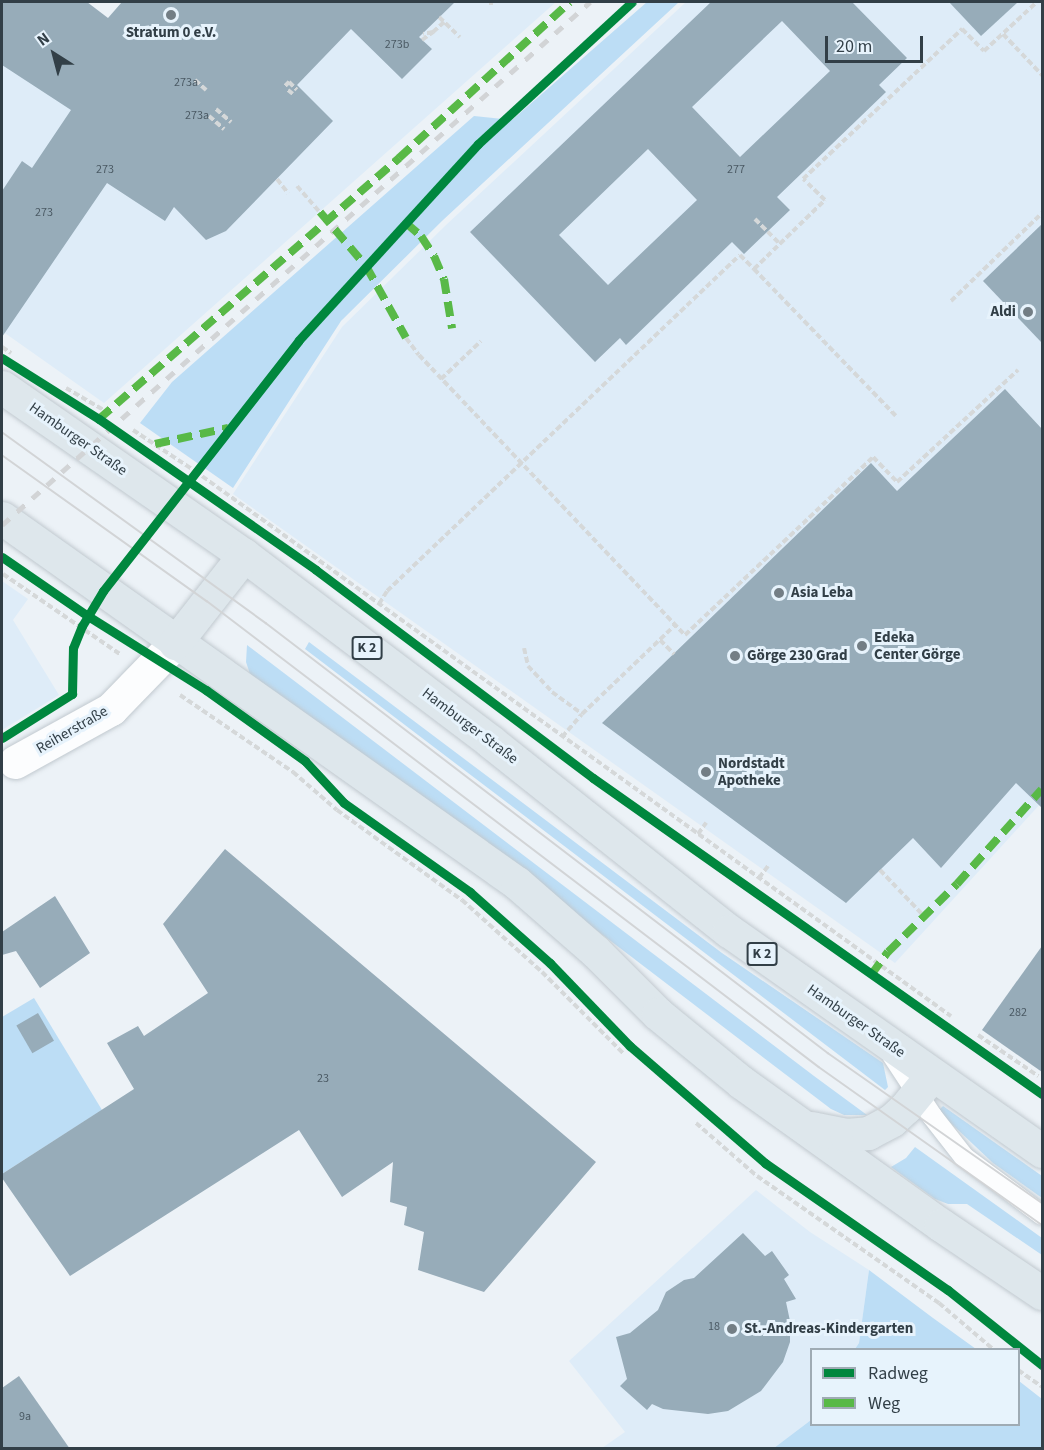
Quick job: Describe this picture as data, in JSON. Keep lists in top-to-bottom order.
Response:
{
  "streets": {
    "main road": ["Hamburger Straße", "K 2"],
    "street": ["Reiherstraße"]
  },
  "places": [
    "Stratum 0 e.V.",
    "Aldi",
    "Asia Leba",
    "Edeka Center Görge",
    "Görge 230 Grad",
    "Nordstadt Apotheke",
    "St.-Andreas-Kindergarten"
  ],
  "house_numbers": [
    "273b",
    "273a",
    "273a",
    "273",
    "277",
    "273",
    "282",
    "23",
    "18",
    "9a"
  ],
  "legend": ["Radweg", "Weg"],
  "scale_bar": "20 m",
  "north": "top left"
}
